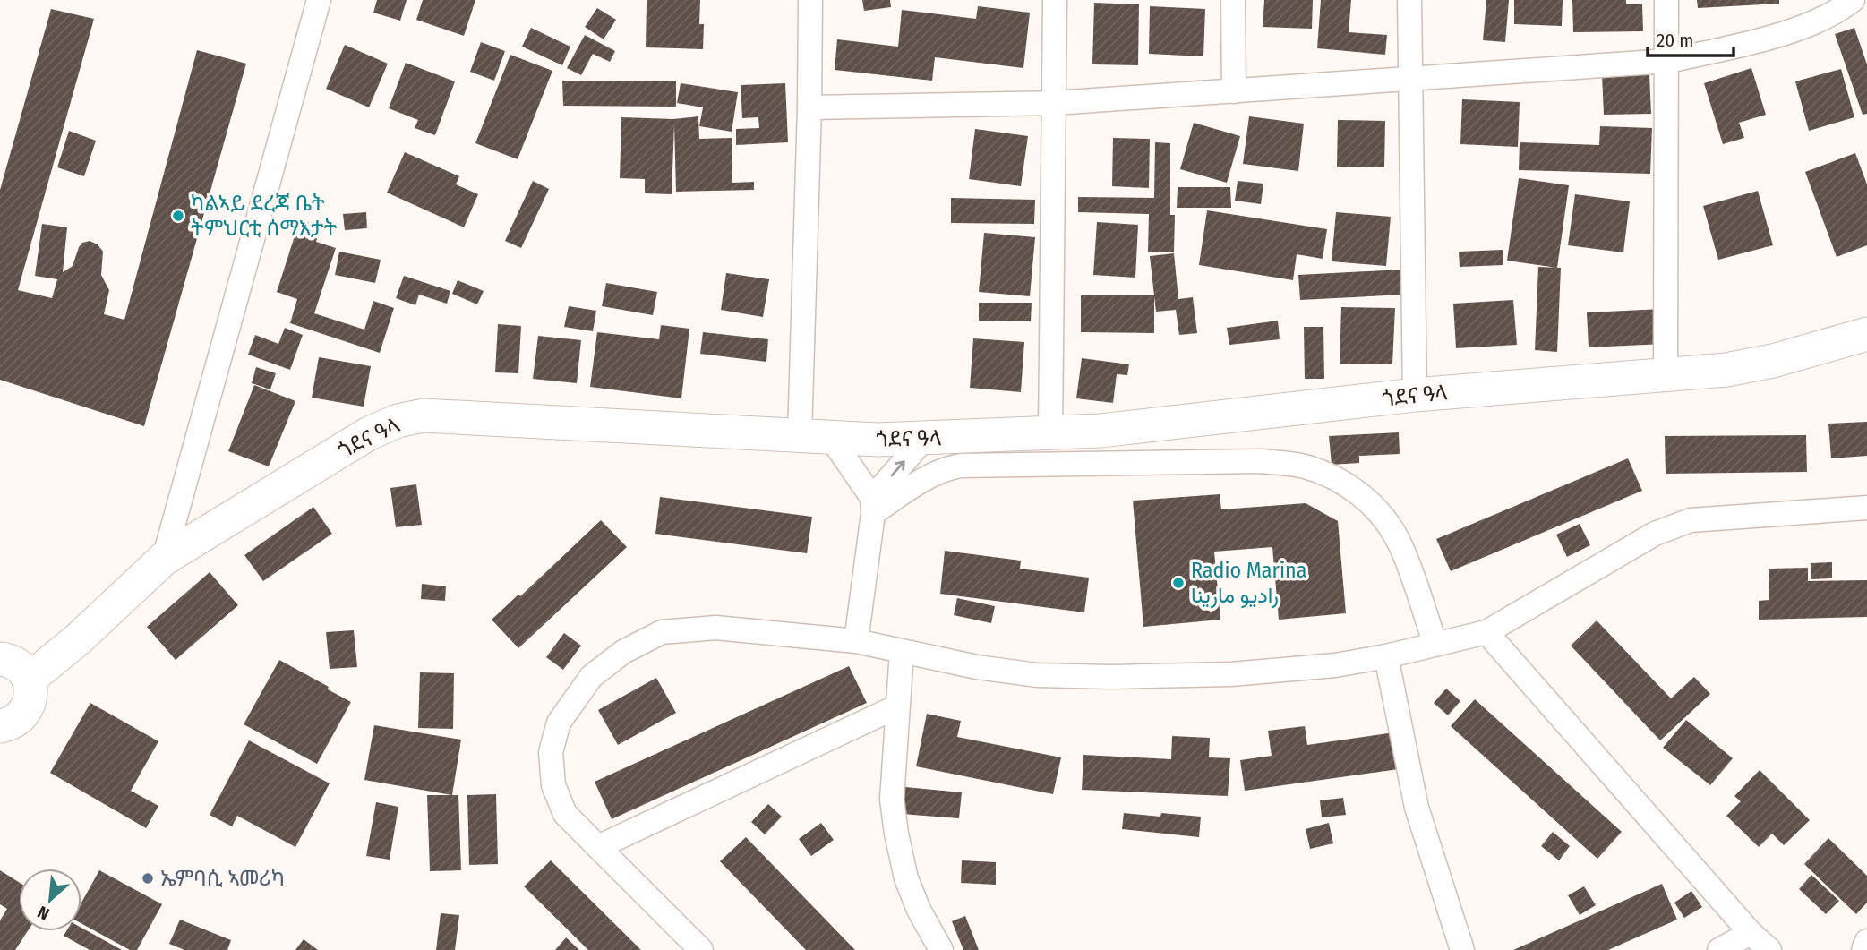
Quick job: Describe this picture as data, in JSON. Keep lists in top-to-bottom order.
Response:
{
  "streets": {
    "street": ["ጎደና ዓላ"]
  },
  "places": ["ካልኣይ ደረጃ ቤት ትምህርቲ ሰማእታት", "Radio Marina راديو مارينا", "ኤምባሲ ኣመሪካ"],
  "scale_bar": "20 m",
  "north": "bottom left"
}
